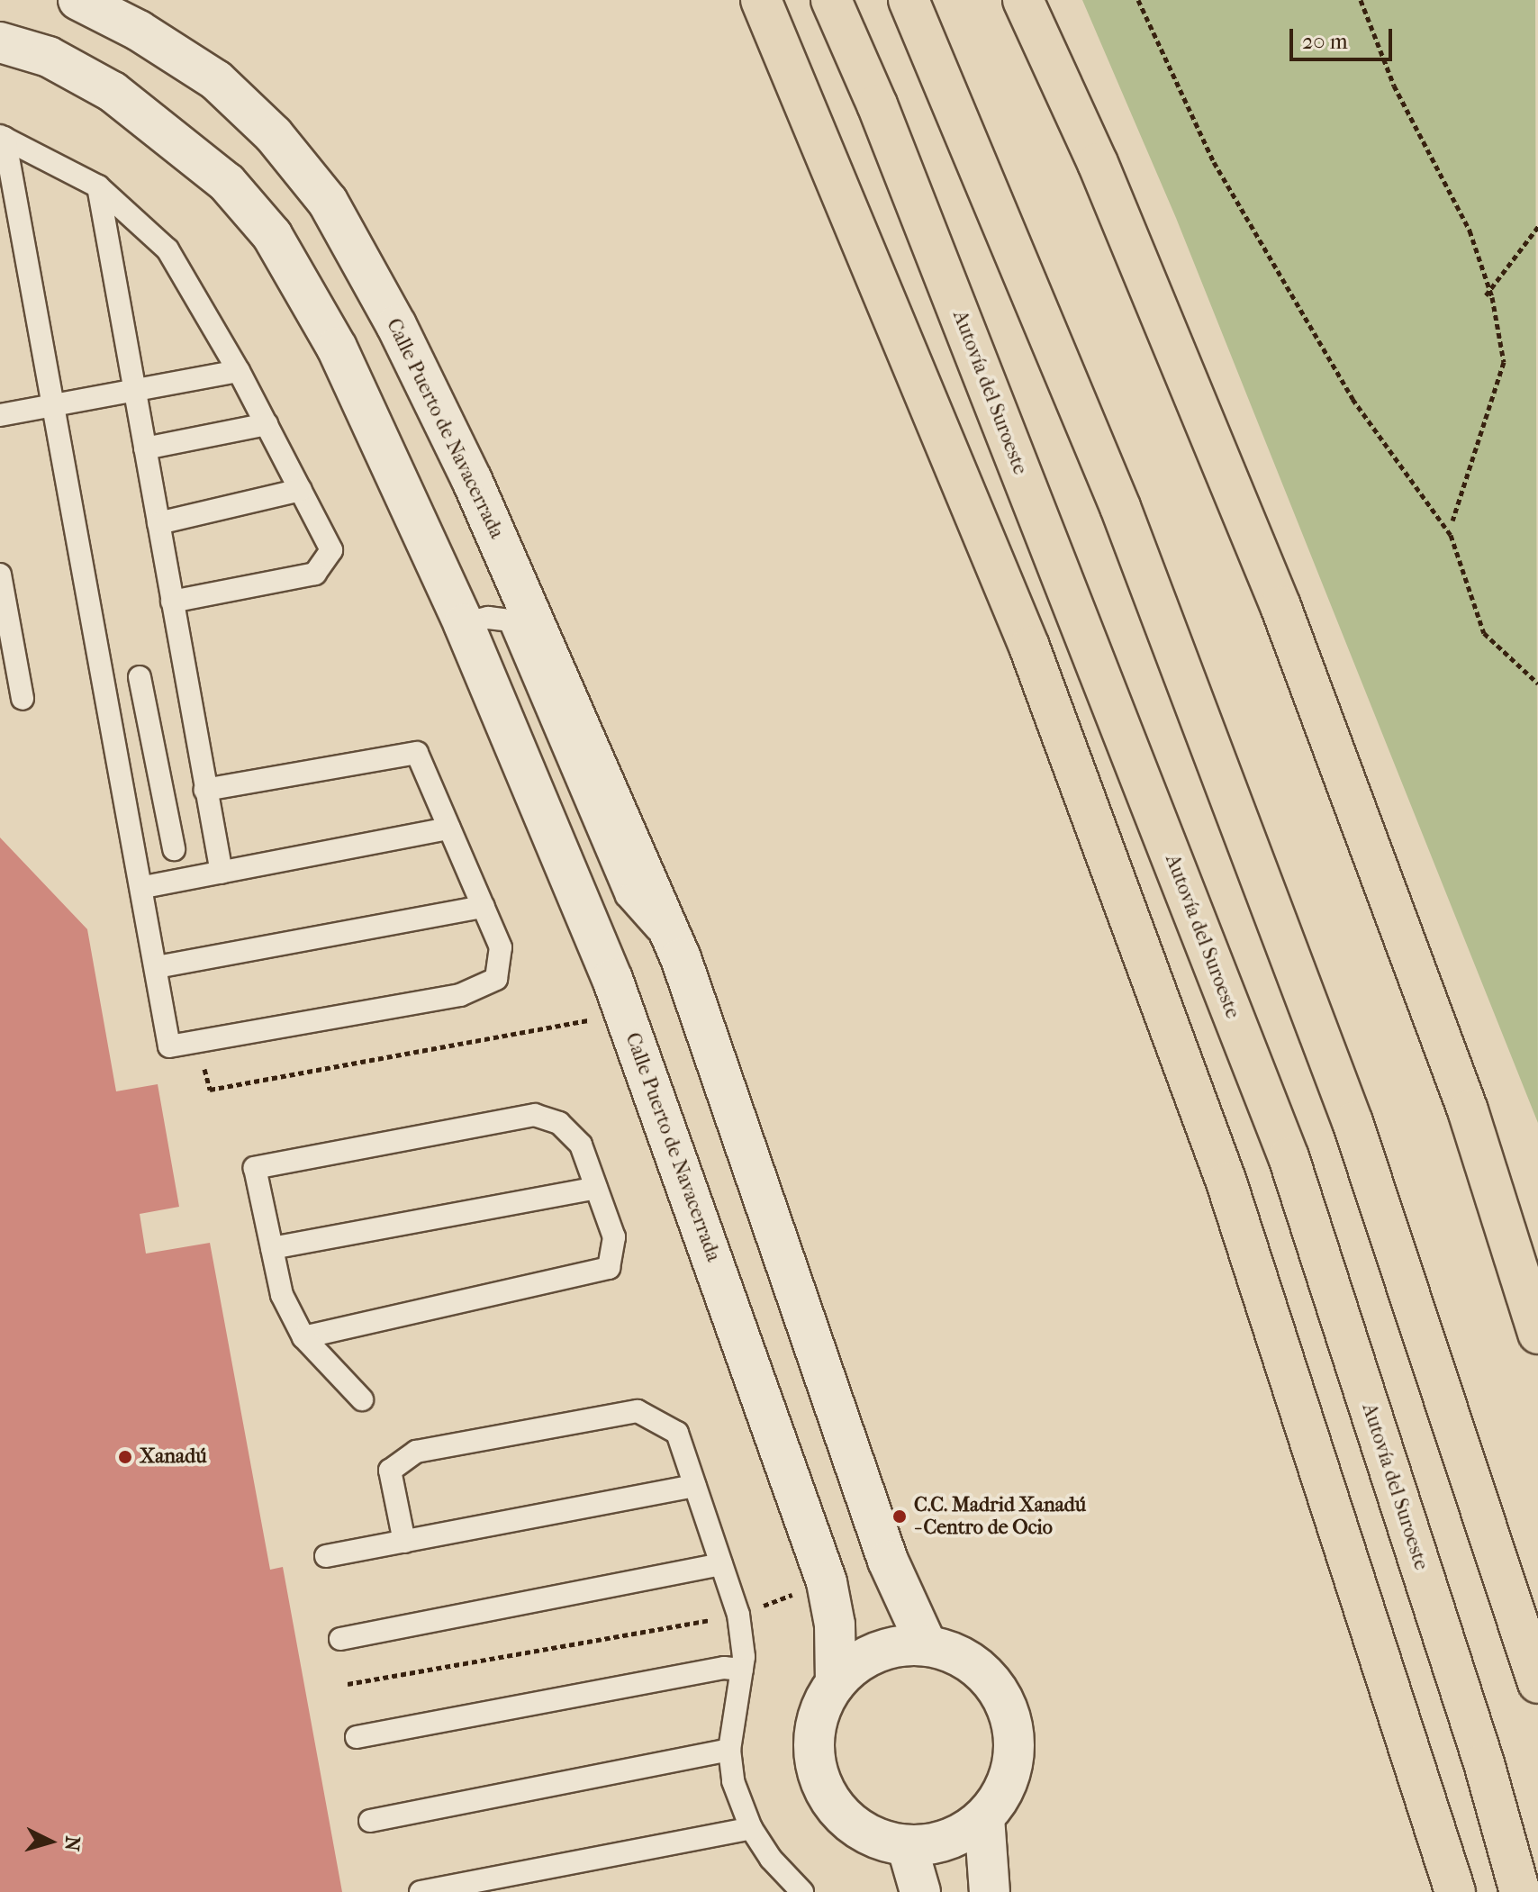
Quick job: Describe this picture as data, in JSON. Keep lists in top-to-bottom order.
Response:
{
  "streets": {
    "highway": ["Autovía del Suroeste"],
    "street": ["Calle Puerto de Navacerrada"]
  },
  "places": ["Xanadú", "C.C. Madrid Xanadú - Centro de Ocio"],
  "scale_bar": "20 m",
  "north": "right"
}
